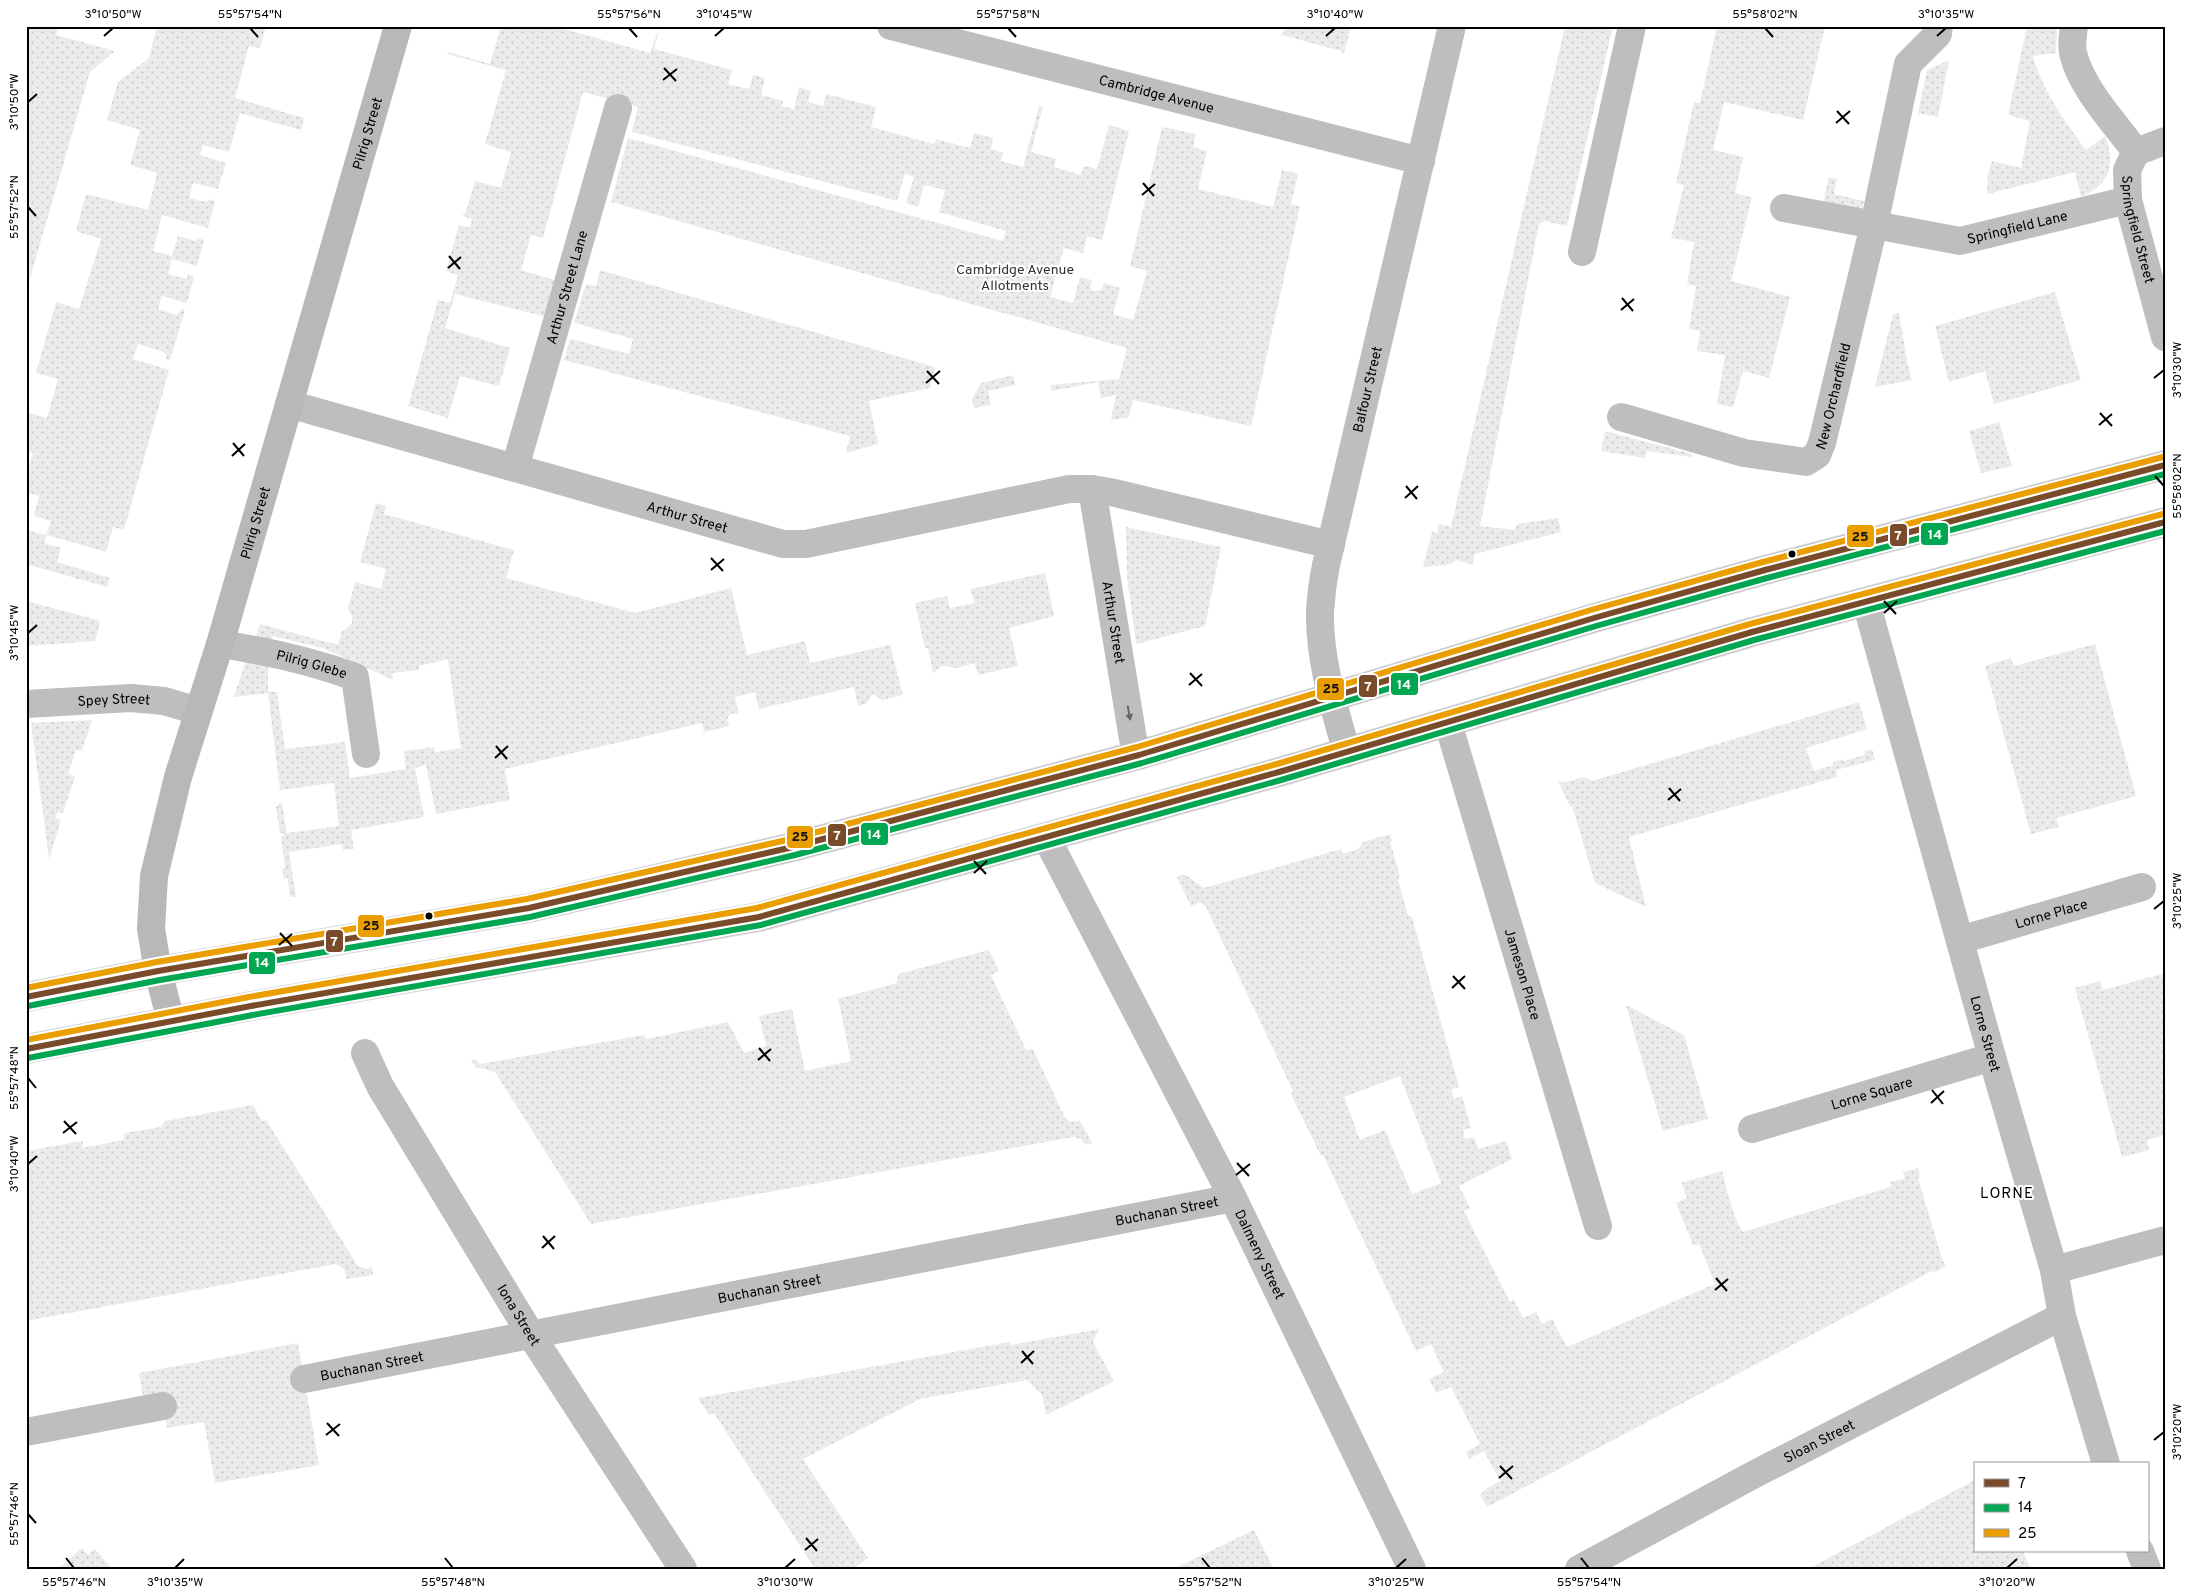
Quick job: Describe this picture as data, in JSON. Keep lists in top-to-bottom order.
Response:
{
  "streets": {
    "street": [
      "Cambridge Avenue",
      "Pilrig Street",
      "Springfield Lane",
      "Springfield Street",
      "Arthur Street Lane",
      "Balfour Street",
      "New Orchardfield",
      "Arthur Street",
      "Pilrig Glebe",
      "Spey Street",
      "Lorne Place",
      "Jameson Place",
      "Lorne Street",
      "Lorne Square",
      "Buchanan Street",
      "Dalmeny Street",
      "Iona Street",
      "Sloan Street"
    ]
  },
  "crossings": [
    ["Cambridge Avenue", "Balfour Street"],
    ["Pilrig Street", "Arthur Street"],
    ["Pilrig Street", "Pilrig Glebe"],
    ["Pilrig Street", "Spey Street"],
    ["Springfield Lane", "Springfield Street"],
    ["Springfield Lane", "New Orchardfield"],
    ["Arthur Street Lane", "Arthur Street"],
    ["Balfour Street", "Arthur Street"],
    ["Lorne Place", "Lorne Street"],
    ["Lorne Street", "Lorne Square"],
    ["Lorne Street", "Sloan Street"],
    ["Buchanan Street", "Dalmeny Street"],
    ["Buchanan Street", "Iona Street"]
  ],
  "districts": ["LORNE"],
  "parks": ["Cambridge Avenue Allotments"],
  "lines": ["transit line 25", "transit line 7", "transit line 14"],
  "legend": ["7", "14", "25"],
  "coordinates": [
    "3°10'50\"W",
    "55°57'54\"N",
    "55°57'56\"N",
    "3°10'45\"W",
    "55°57'58\"N",
    "3°10'40\"W",
    "55°58'02\"N",
    "3°10'35\"W",
    "55°57'52\"N",
    "3°10'30\"W",
    "3°10'25\"W",
    "55°57'48\"N",
    "3°10'20\"W",
    "55°57'46\"N"
  ]
}
